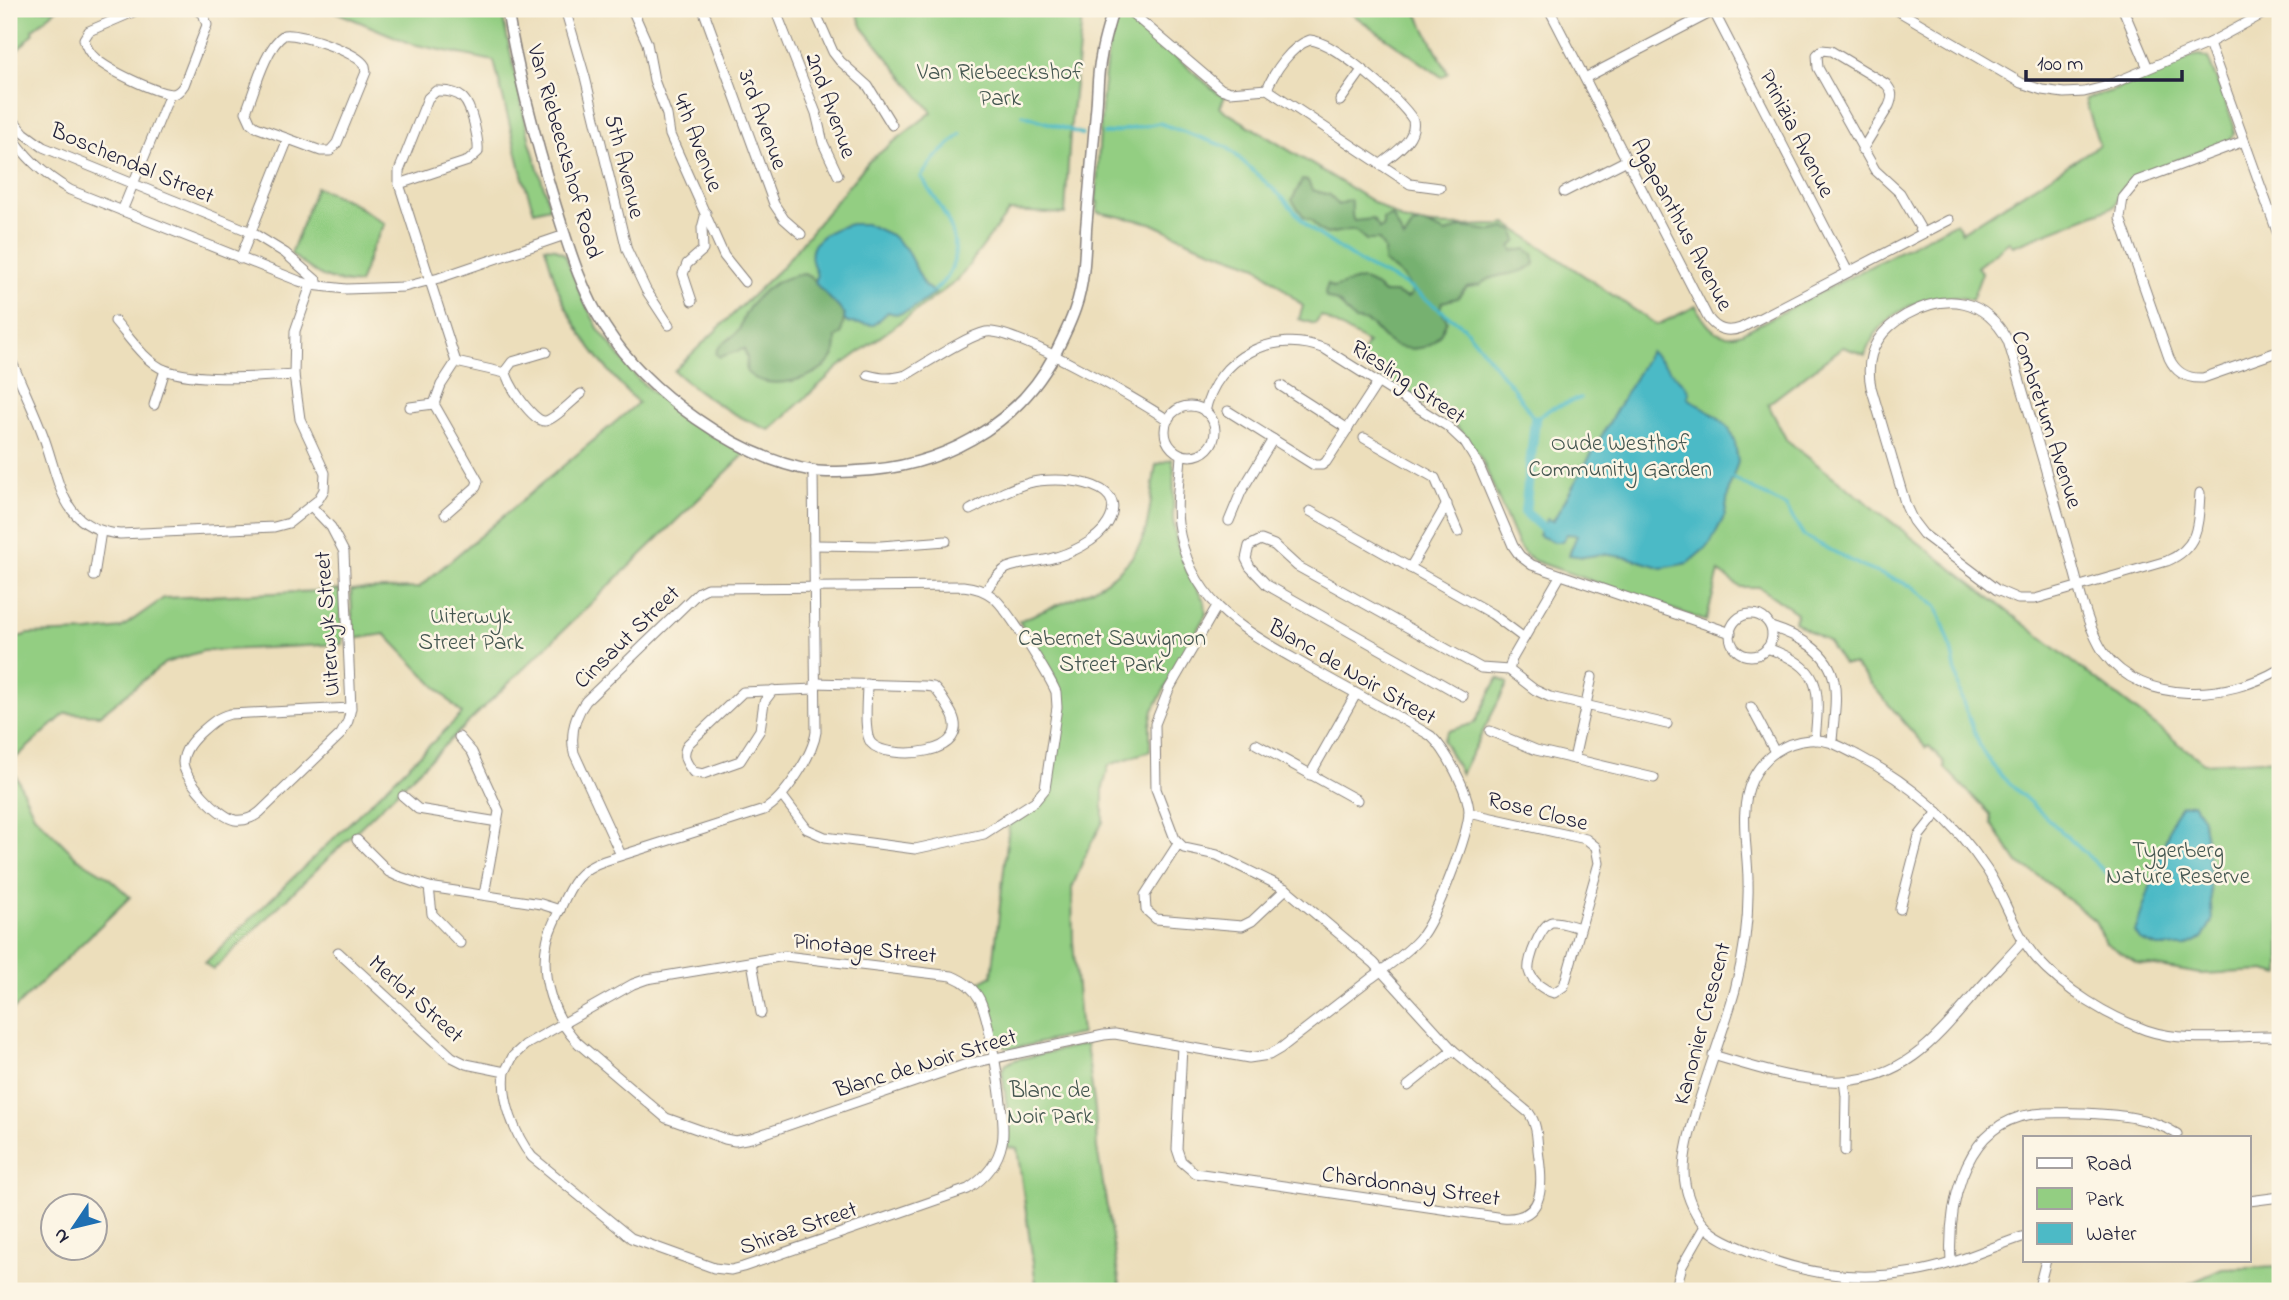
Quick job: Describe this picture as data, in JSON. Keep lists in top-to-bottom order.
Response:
{
  "streets": {
    "street": [
      "2nd Avenue",
      "3rd Avenue",
      "Prinizia Avenue",
      "4th Avenue",
      "Van Riebeeckshof Road",
      "Boschendal Street",
      "5th Avenue",
      "Agapanthus Avenue",
      "Riesling Street",
      "Combretum Avenue",
      "Uiterwyk Street",
      "Cinsaut Street",
      "Blanc de Noir Street",
      "Rose Close",
      "Pinotage Street",
      "Merlot Street",
      "Kanonier Crescent",
      "Chardonnay Street",
      "Shiraz Street"
    ]
  },
  "crossings": [
    ["Prinizia Avenue", "Agapanthus Avenue"],
    ["Van Riebeeckshof Road", "Boschendal Street"],
    ["Van Riebeeckshof Road", "Blanc de Noir Street"],
    ["Riesling Street", "Blanc de Noir Street"],
    ["Cinsaut Street", "Blanc de Noir Street"],
    ["Blanc de Noir Street", "Rose Close"],
    ["Blanc de Noir Street", "Pinotage Street"],
    ["Blanc de Noir Street", "Chardonnay Street"],
    ["Blanc de Noir Street", "Shiraz Street"],
    ["Pinotage Street", "Shiraz Street"],
    ["Merlot Street", "Shiraz Street"]
  ],
  "parks": [
    "Van Riebeeckshof Park",
    "Oude Westhof Community Garden",
    "Uiterwyk Street Park",
    "Cabernet Sauvignon Street Park",
    "Tygerberg Nature Reserve",
    "Blanc de Noir Park"
  ],
  "legend": ["Road", "Park", "Water"],
  "scale_bar": "100 m",
  "north": "bottom left"
}
